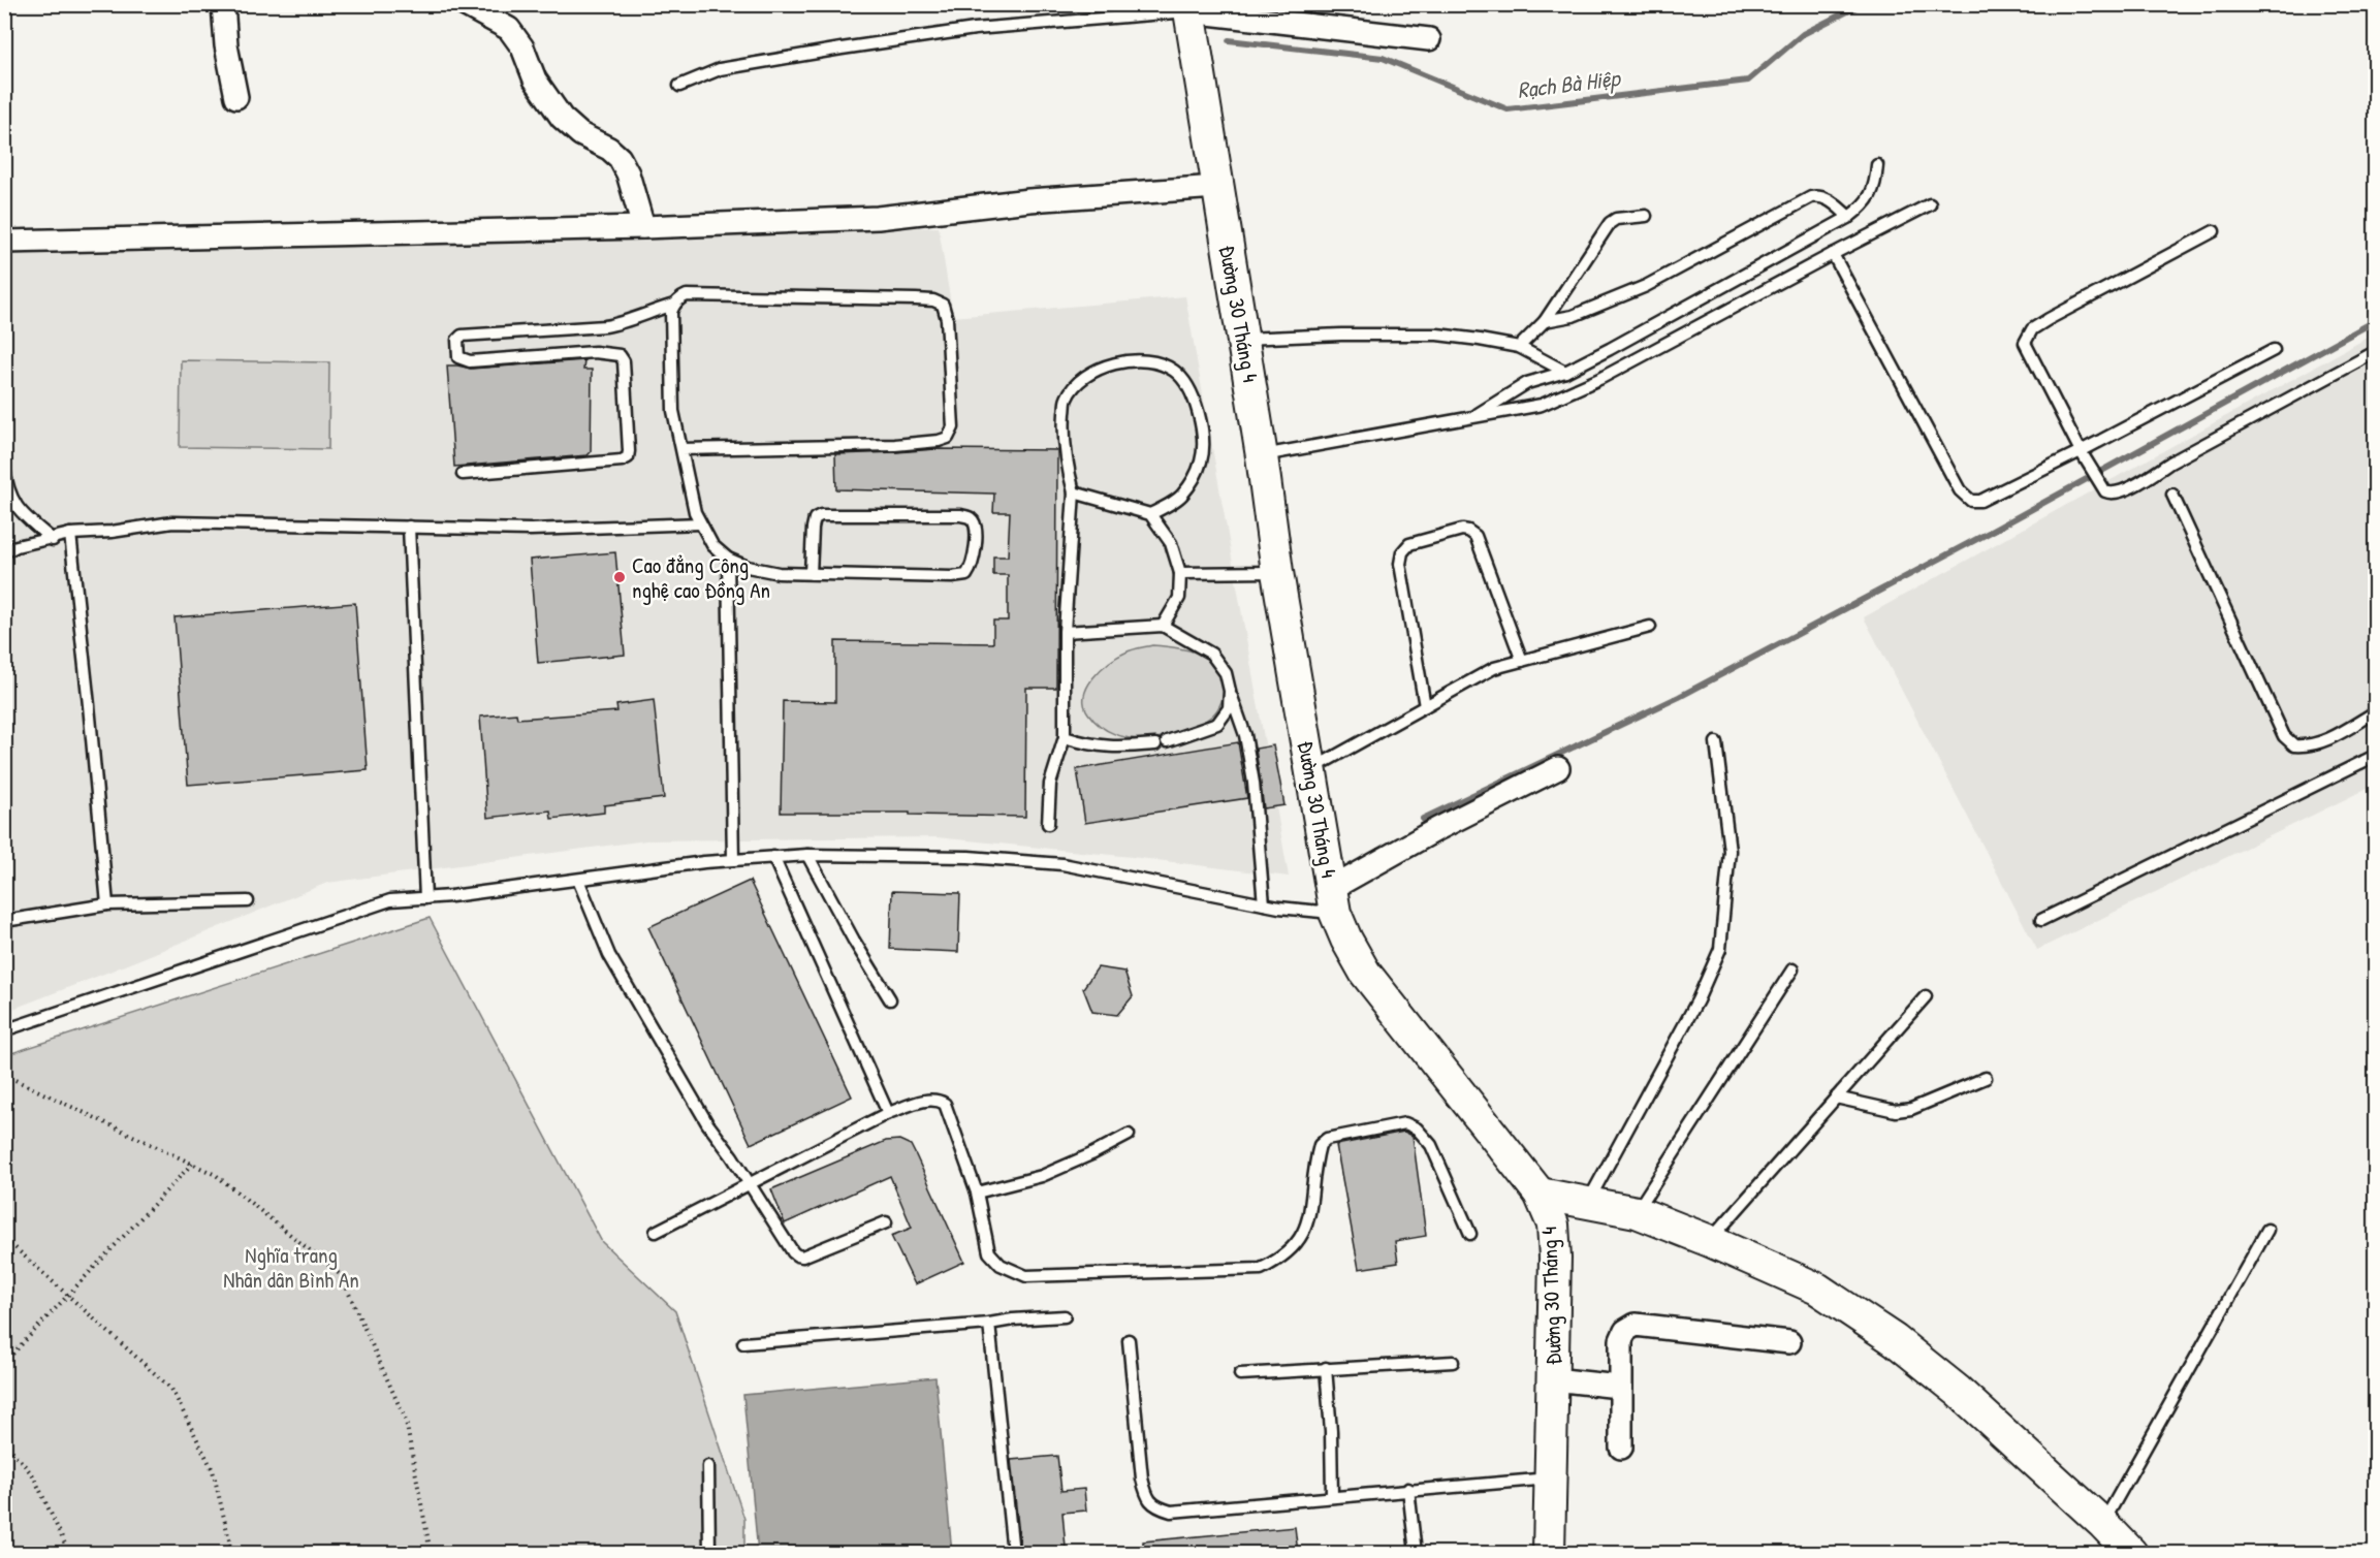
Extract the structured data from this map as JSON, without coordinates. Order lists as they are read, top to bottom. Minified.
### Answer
{"streets":{"street":["Đường 30 Tháng 4"]},"water":["Rạch Bà Hiệp"],"parks":["Nghĩa trang Nhân dân Bình An"],"places":["Cao đẳng Công nghệ cao Đồng An"]}
